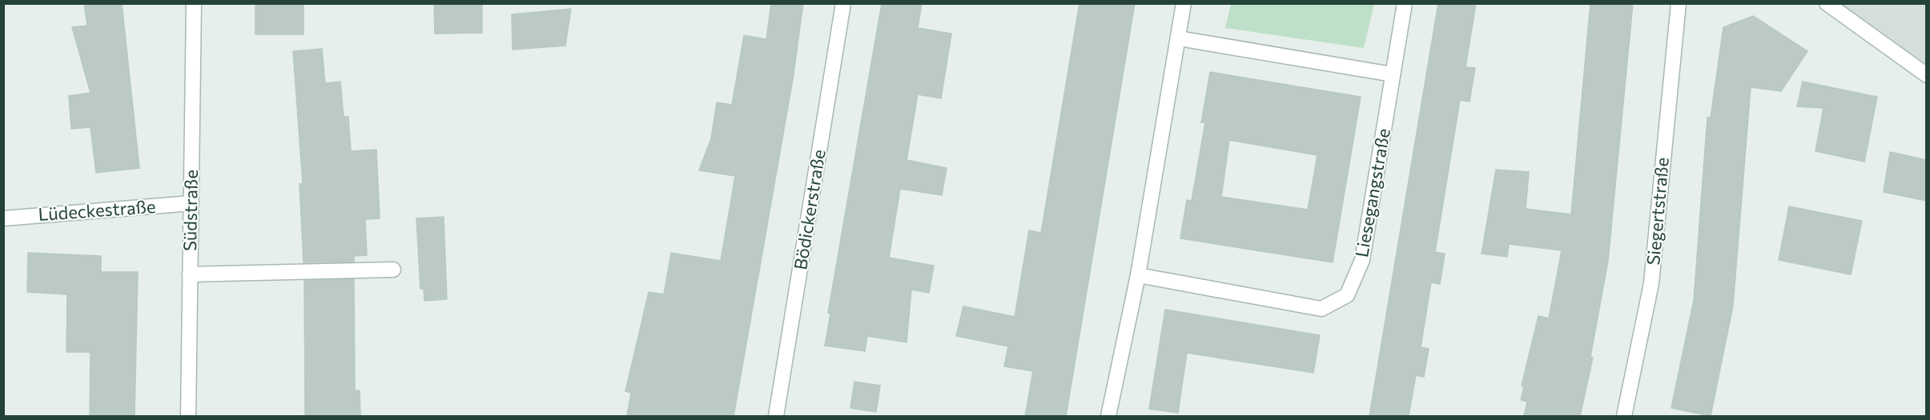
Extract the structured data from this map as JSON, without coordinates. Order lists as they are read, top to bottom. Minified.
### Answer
{"streets":{"street":["Liesegangstraße","Bödickerstraße","Lüdeckestraße","Südstraße","Siegertstraße"]},"crossings":[["Lüdeckestraße","Südstraße"]]}
